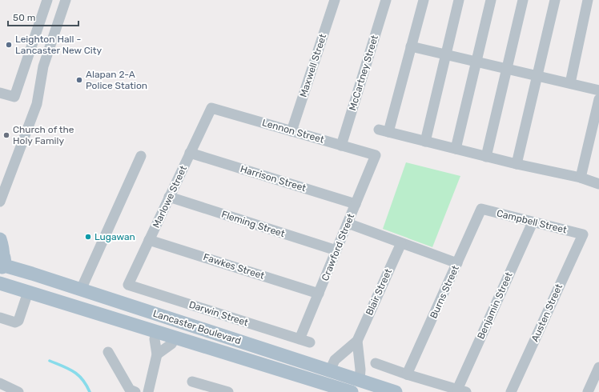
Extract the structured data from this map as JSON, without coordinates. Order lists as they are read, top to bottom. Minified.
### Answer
{"streets":{"main road":["Lancaster Boulevard"],"street":["Maxwell Street","McCartney Street","Lennon Street","Harrison Street","Marlowe Street","Campbell Street","Fleming Street","Crawford Street","Fawkes Street","Blair Street","Burns Street","Benjamin Street","Austen Street","Darwin Street"]},"crossings":[["Maxwell Street","Lennon Street"],["McCartney Street","Lennon Street"],["Lennon Street","Marlowe Street"],["Lennon Street","Crawford Street"],["Harrison Street","Marlowe Street"],["Harrison Street","Crawford Street"],["Marlowe Street","Fleming Street"],["Marlowe Street","Fawkes Street"],["Marlowe Street","Darwin Street"],["Campbell Street","Burns Street"],["Campbell Street","Benjamin Street"],["Campbell Street","Austen Street"],["Fleming Street","Crawford Street"],["Crawford Street","Fawkes Street"],["Crawford Street","Darwin Street"],["Blair Street","Lancaster Boulevard"]],"places":["Leighton Hall - Lancaster New City","Alapan 2-A Police Station","Church of the Holy Family","Lugawan"],"scale_bar":"50 m"}
